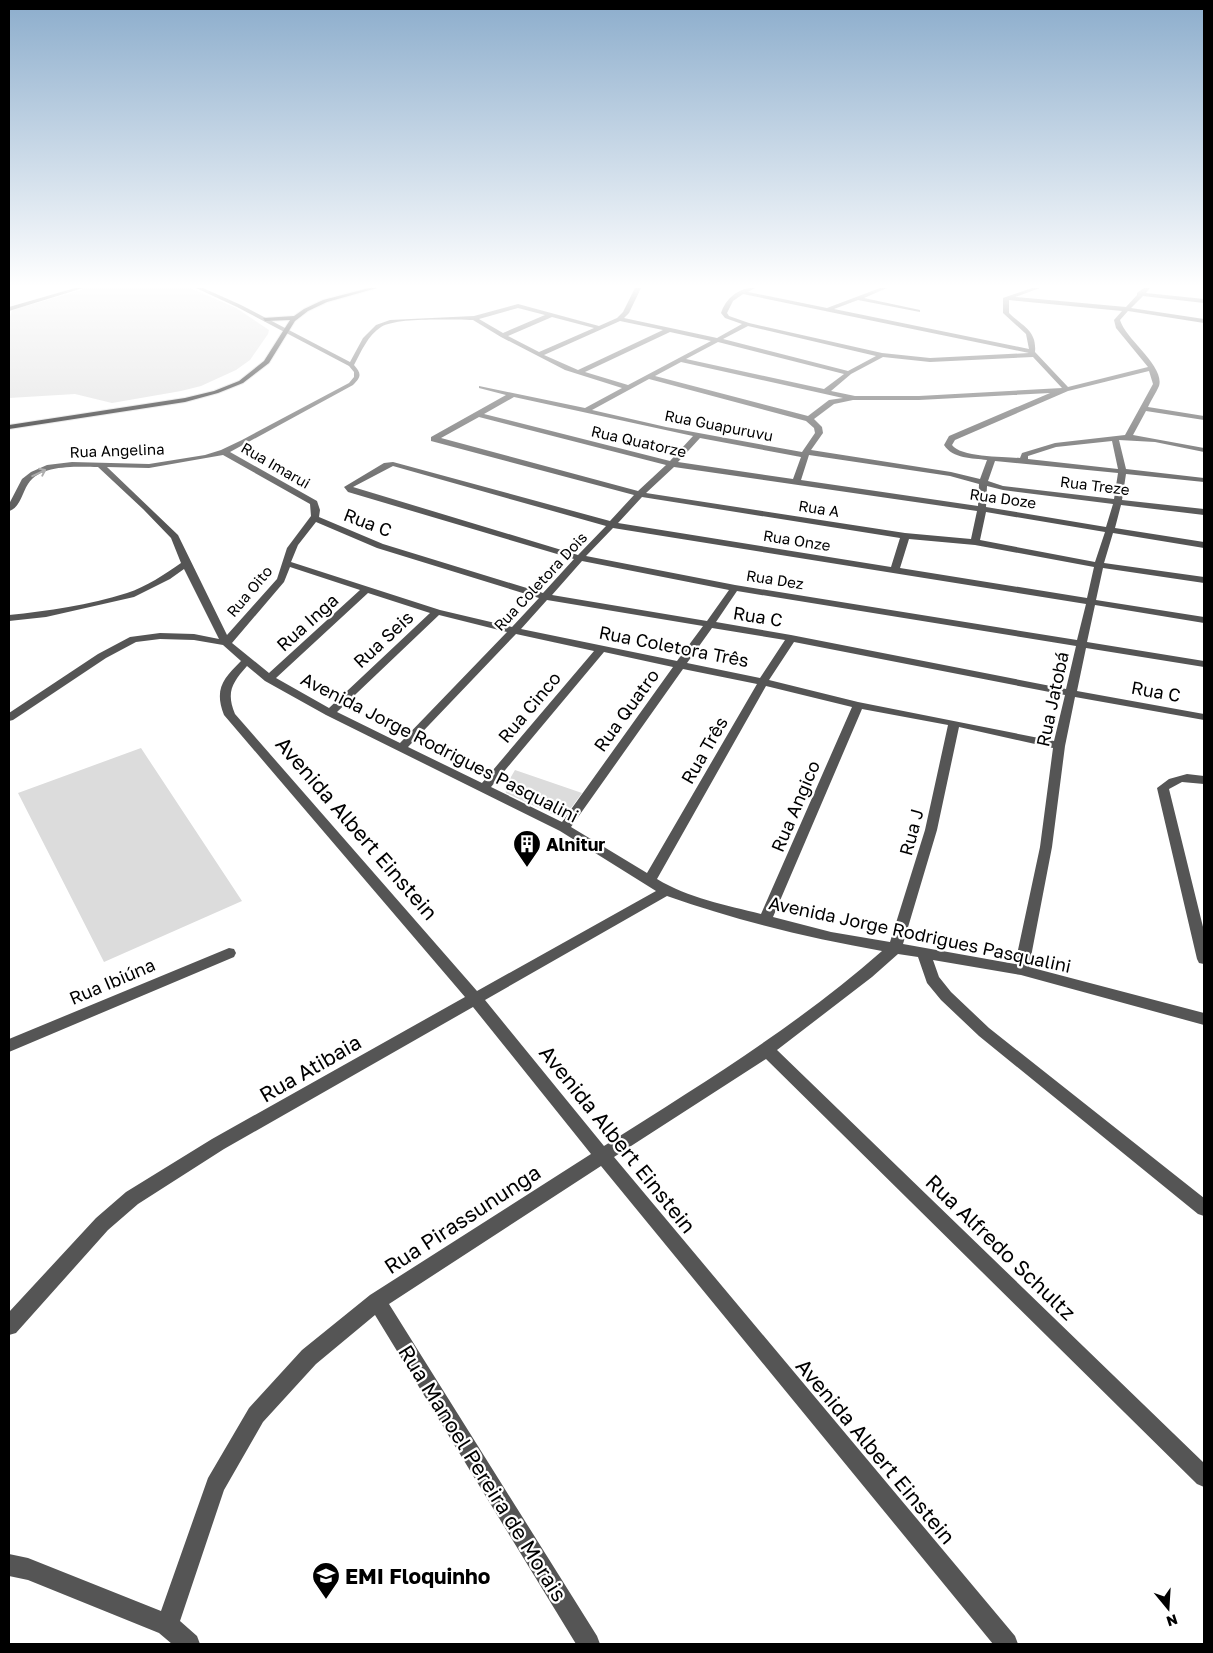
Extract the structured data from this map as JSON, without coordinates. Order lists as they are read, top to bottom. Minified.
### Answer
{"streets":{"street":["Rua Guapuruvu","Rua Quatorze","Rua Angelina","Rua Imarui","Rua Treze","Rua Doze","Rua A","Rua C","Rua Onze","Rua Dez","Rua Coletora Dois","Rua Oito","Rua Inga","Rua Seis","Rua Coletora Três","Rua Jatobá","Rua Cinco","Rua Quatro","Avenida Jorge Rodrigues Pasqualini","Rua Três","Rua Angico","Avenida Albert Einstein","Rua J","Rua Ibiúna","Rua Atibaia","Rua Pirassununga","Rua Alfredo Schultz","Rua Manoel Pereira de Morais"]},"crossings":[["Rua Guapuruvu","Rua Treze"],["Rua Guapuruvu","Rua Coletora Dois"],["Rua Quatorze","Rua Doze"],["Rua Quatorze","Rua A"],["Rua Quatorze","Rua Coletora Dois"],["Rua Angelina","Rua Imarui"],["Rua Angelina","Avenida Jorge Rodrigues Pasqualini"],["Rua Imarui","Rua C"],["Rua Imarui","Rua Oito"],["Rua Treze","Rua Jatobá"],["Rua Doze","Rua Jatobá"],["Rua A","Rua Coletora Dois"],["Rua A","Rua Jatobá"],["Rua C","Rua Coletora Dois"],["Rua C","Rua Oito"],["Rua C","Rua Jatobá"],["Rua C","Rua Quatro"],["Rua C","Rua Três"],["Rua Onze","Rua Dez"],["Rua Onze","Rua Coletora Dois"],["Rua Onze","Rua Jatobá"],["Rua Dez","Rua Coletora Dois"],["Rua Dez","Rua Jatobá"],["Rua Dez","Rua Quatro"],["Rua Coletora Dois","Rua Coletora Três"],["Rua Coletora Dois","Avenida Jorge Rodrigues Pasqualini"],["Rua Oito","Rua Coletora Três"],["Rua Oito","Avenida Jorge Rodrigues Pasqualini"],["Rua Inga","Rua Coletora Três"],["Rua Inga","Avenida Jorge Rodrigues Pasqualini"],["Rua Seis","Rua Coletora Três"],["Rua Seis","Avenida Jorge Rodrigues Pasqualini"],["Rua Coletora Três","Rua Jatobá"],["Rua Coletora Três","Rua Cinco"],["Rua Coletora Três","Rua Quatro"],["Rua Coletora Três","Rua Três"],["Rua Coletora Três","Rua Angico"],["Rua Coletora Três","Rua J"],["Rua Jatobá","Avenida Jorge Rodrigues Pasqualini"],["Rua Cinco","Avenida Jorge Rodrigues Pasqualini"],["Rua Quatro","Avenida Jorge Rodrigues Pasqualini"],["Avenida Jorge Rodrigues Pasqualini","Rua Três"],["Avenida Jorge Rodrigues Pasqualini","Rua Angico"],["Avenida Jorge Rodrigues Pasqualini","Avenida Albert Einstein"],["Avenida Jorge Rodrigues Pasqualini","Rua J"],["Avenida Jorge Rodrigues Pasqualini","Rua Atibaia"],["Avenida Jorge Rodrigues Pasqualini","Rua Pirassununga"],["Avenida Albert Einstein","Rua Atibaia"],["Avenida Albert Einstein","Rua Pirassununga"],["Rua J","Rua Pirassununga"],["Rua Pirassununga","Rua Alfredo Schultz"],["Rua Pirassununga","Rua Manoel Pereira de Morais"]],"places":{"building":["Alnitur"],"school or university":["EMI Floquinho"]},"north":"bottom"}
